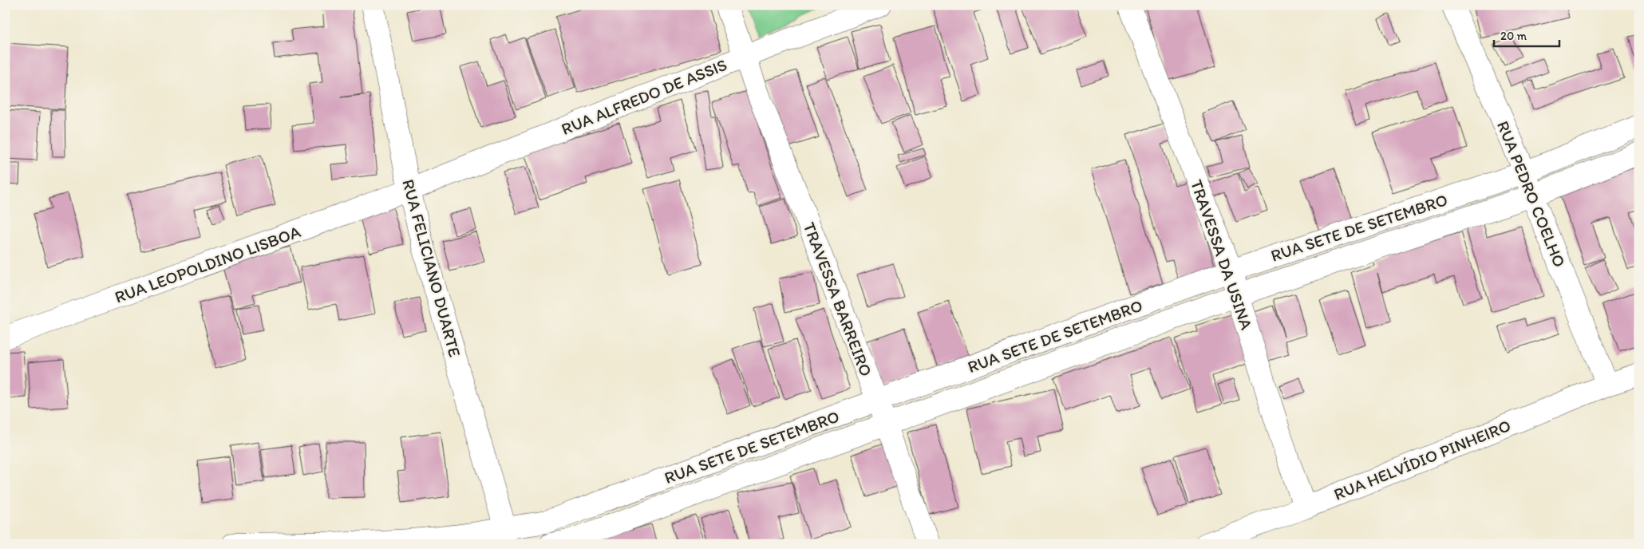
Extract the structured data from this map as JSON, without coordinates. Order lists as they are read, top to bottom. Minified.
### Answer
{"streets":{"street":["RUA ALFREDO DE ASSIS","RUA PEDRO COELHO","RUA SETE DE SETEMBRO","TRAVESSA DA USINA","RUA LEOPOLDINO LISBOA","RUA FELICIANO DUARTE","TRAVESSA BARREIRO","RUA HELVÍDIO PINHEIRO"]},"crossings":[["RUA ALFREDO DE ASSIS","RUA LEOPOLDINO LISBOA"],["RUA ALFREDO DE ASSIS","RUA FELICIANO DUARTE"],["RUA ALFREDO DE ASSIS","TRAVESSA BARREIRO"],["RUA PEDRO COELHO","RUA SETE DE SETEMBRO"],["RUA PEDRO COELHO","RUA HELVÍDIO PINHEIRO"],["RUA SETE DE SETEMBRO","TRAVESSA DA USINA"],["RUA SETE DE SETEMBRO","RUA FELICIANO DUARTE"],["RUA SETE DE SETEMBRO","TRAVESSA BARREIRO"],["TRAVESSA DA USINA","RUA HELVÍDIO PINHEIRO"],["RUA LEOPOLDINO LISBOA","RUA FELICIANO DUARTE"]],"scale_bar":"20 m"}
